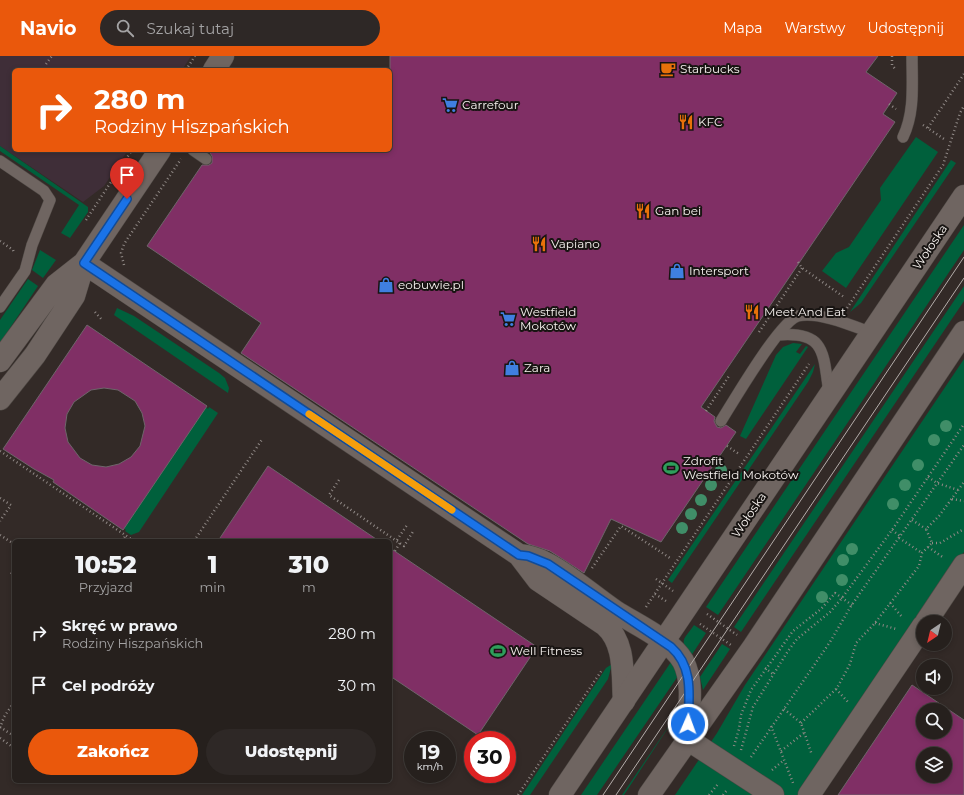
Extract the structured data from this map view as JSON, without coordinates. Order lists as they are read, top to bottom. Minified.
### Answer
{"streets":{"street":["Wołoska"]},"places":{"cafe":["Starbucks"],"supermarket":["Carrefour","Westfield Mokotów"],"restaurant":["KFC","Gan bei","Vapiano","Meet And Eat"],"shop":["Intersport","eobuwie.pl","Zara"],"sports":["Zdrofit Westfield Mokotów","Well Fitness"]},"north":"bottom left","page":{"header":"Navio","search":"Szukaj tutaj","nav":["Mapa","Warstwy","Udostępnij"],"turn":["280 m","Rodziny Hiszpańskich"],"eta":["10:52","Przyjazd","1","min","310","m"],"list":[{"name":"Skręć w prawo","note":"Rodziny Hiszpańskich","value":"280 m"},{"name":"Cel podróży","value":"30 m"}],"buttons":["Zakończ","Udostępnij"],"speed":"19 km/h","limit":"30"}}
